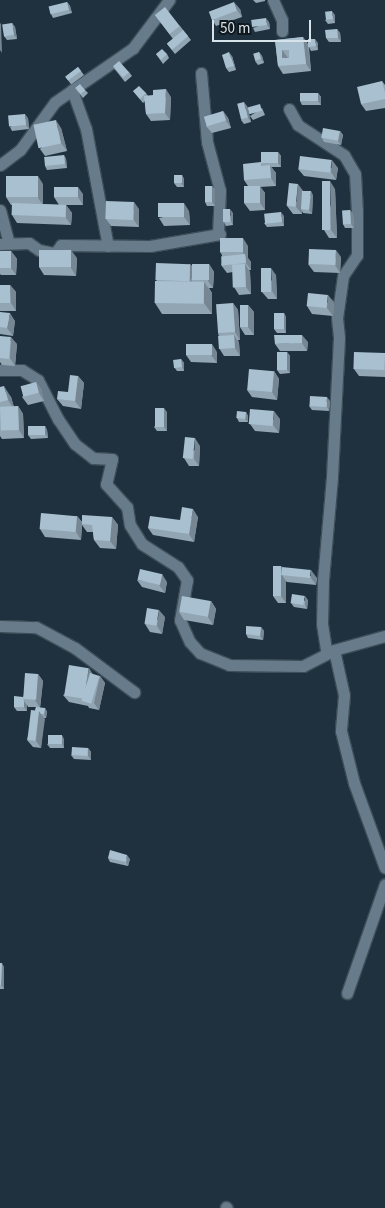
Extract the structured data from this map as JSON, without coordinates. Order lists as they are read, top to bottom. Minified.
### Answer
{"scale_bar":"50 m"}
